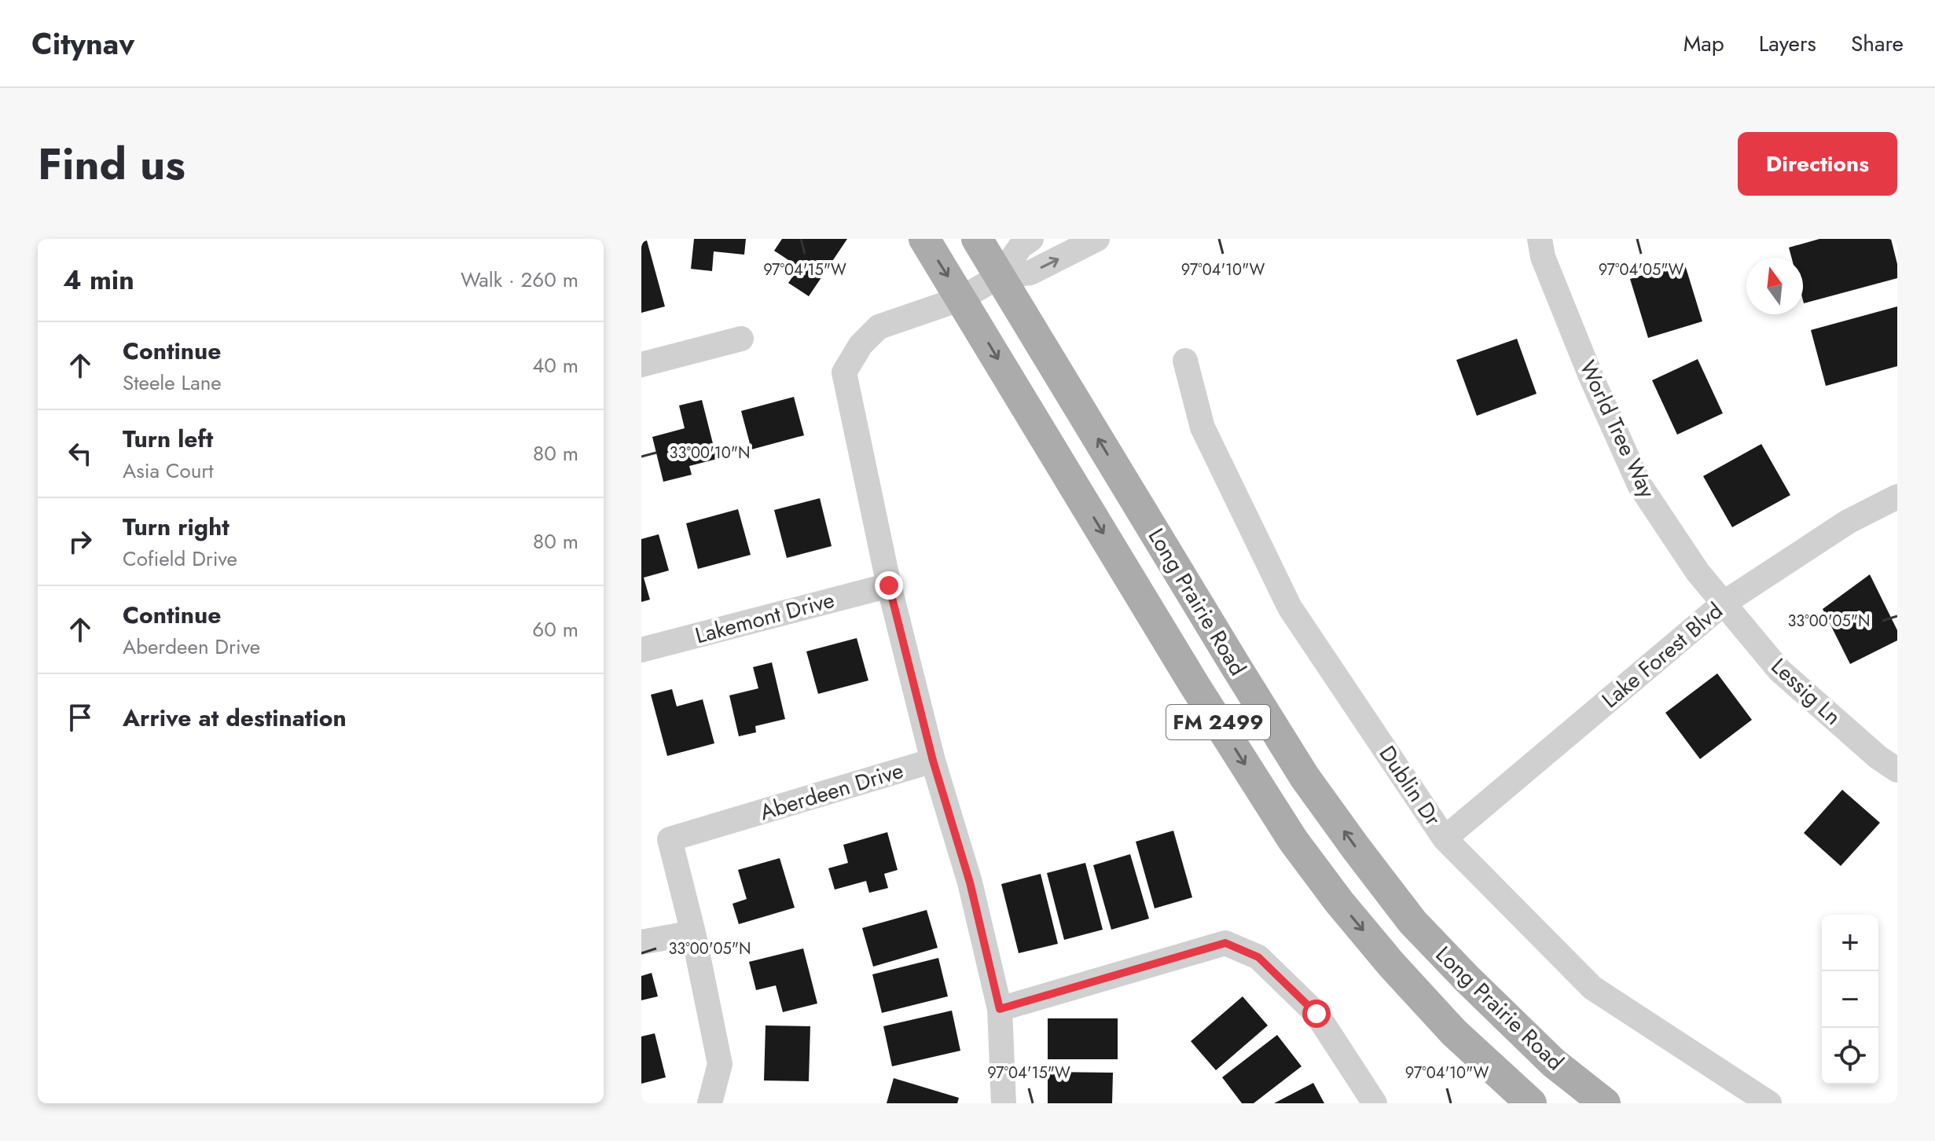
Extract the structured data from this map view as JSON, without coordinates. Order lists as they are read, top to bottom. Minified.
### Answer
{"streets":{"main road":["Long Prairie Road","FM 2499"],"street":["World Tree Way","Lakemont Drive","Lake Forest Blvd","Lessig Ln","Dublin Dr","Aberdeen Drive"]},"crossings":[["World Tree Way","Lake Forest Blvd"],["World Tree Way","Lessig Ln"],["Long Prairie Road","Aberdeen Drive"],["Lakemont Drive","Aberdeen Drive"],["Lake Forest Blvd","Lessig Ln"],["Lake Forest Blvd","Dublin Dr"]],"north":"top","page":{"header":"Citynav","nav":["Map","Layers","Share"],"title":"Find us","buttons":"Directions","heading":["4 min","Walk · 260 m"],"list":[["Continue","Steele Lane","40 m"],["Turn left","Asia Court","80 m"],["Turn right","Cofield Drive","80 m"],["Continue","Aberdeen Drive","60 m"],"Arrive at destination"],"map_buttons":["+","−"]},"coordinates":["97°04'15\"W","97°04'10\"W","97°04'05\"W","33°00'10\"N","33°00'05\"N"]}
